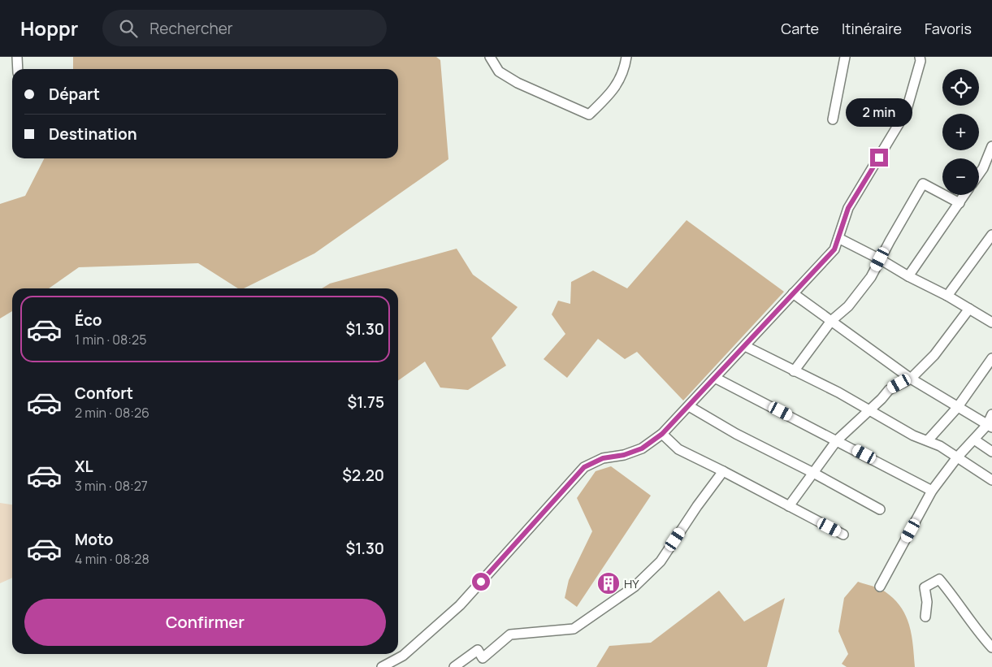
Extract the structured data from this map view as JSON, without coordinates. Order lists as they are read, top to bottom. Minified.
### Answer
{"places":{"building":["HY"]},"page":{"header":"Hoppr","search":"Rechercher","nav":["Carte","Itinéraire","Favoris"],"map_buttons":["+","−"],"banner":["Départ","Destination"],"bubble":"2 min","list":[{"name":"Éco","note":"1 min · 08:25","value":"$1.30"},{"name":"Confort","note":"2 min · 08:26","value":"$1.75"},{"name":"XL","note":"3 min · 08:27","value":"$2.20"},{"name":"Moto","note":"4 min · 08:28","value":"$1.30"}],"buttons":"Confirmer"}}
